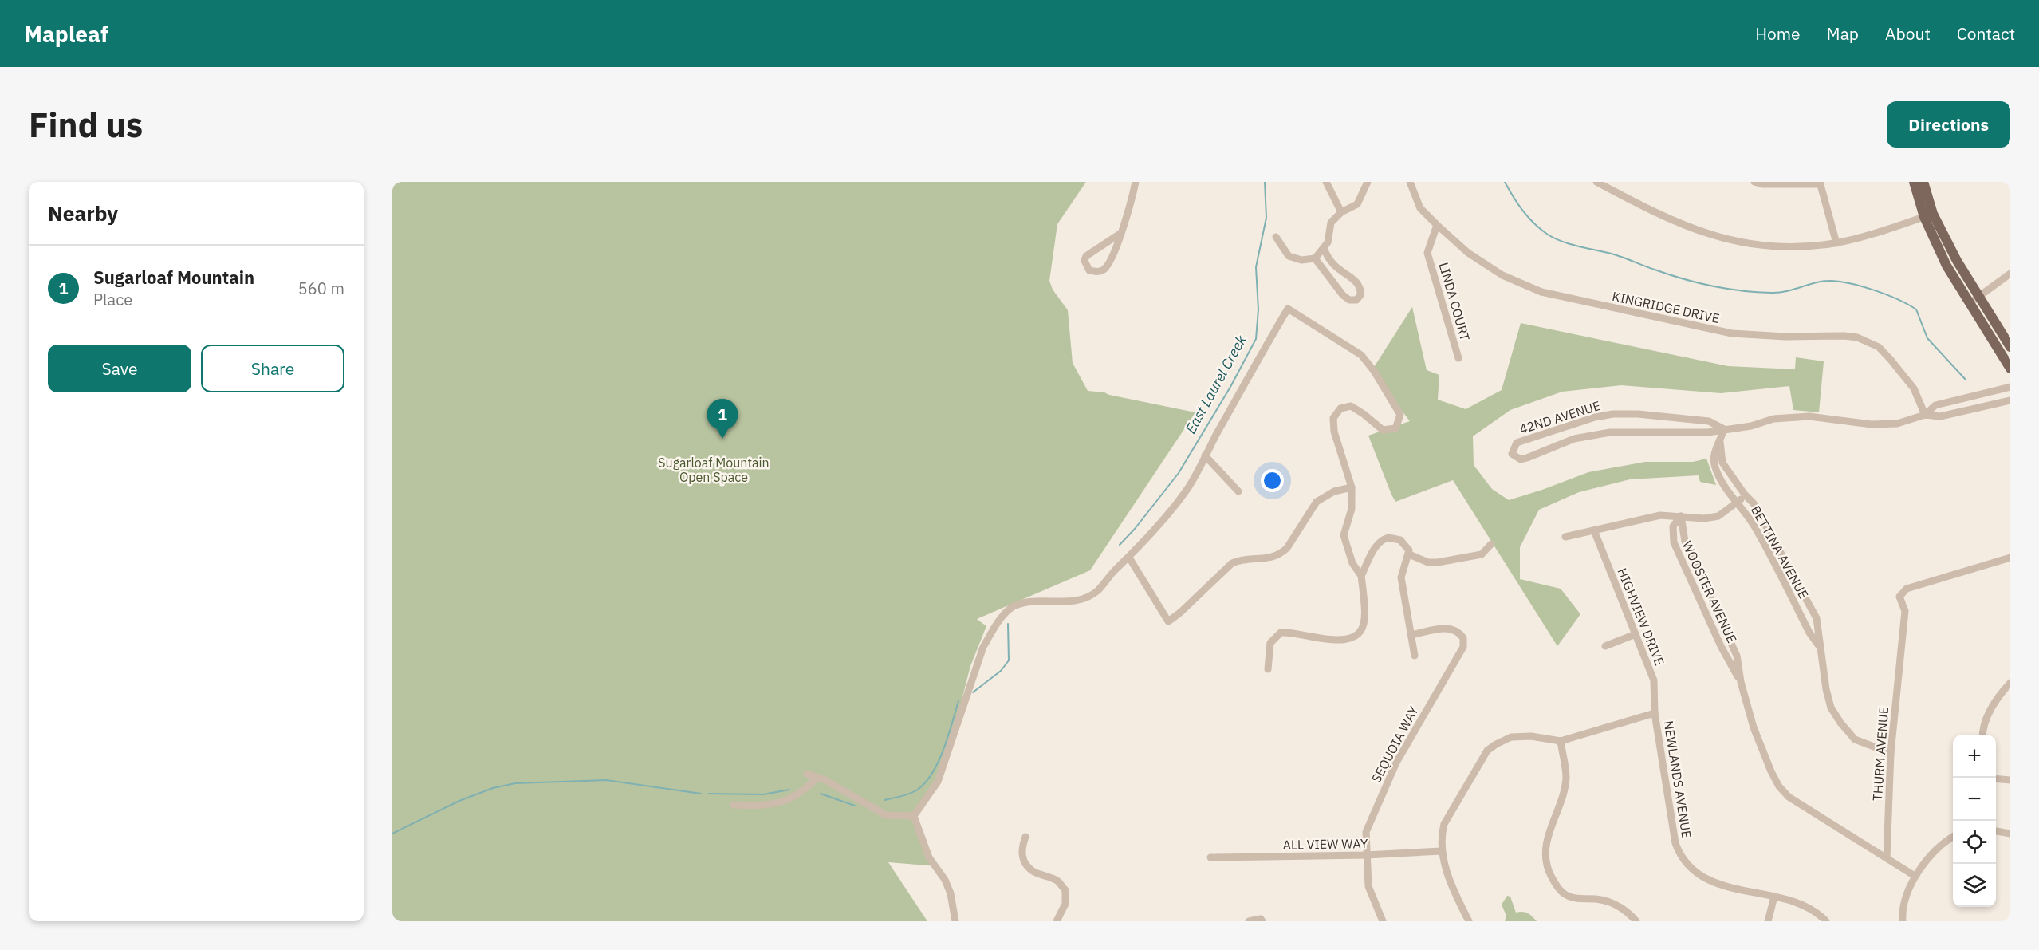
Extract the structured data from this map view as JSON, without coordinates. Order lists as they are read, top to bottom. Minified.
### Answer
{"streets":{"street":["LINDA COURT","KINGRIDGE DRIVE","42ND AVENUE","BETTINA AVENUE","WOOSTER AVENUE","HIGHVIEW DRIVE","SEQUOIA WAY","THURM AVENUE","NEWLANDS AVENUE","ALL VIEW WAY"]},"crossings":[["LINDA COURT","KINGRIDGE DRIVE"],["KINGRIDGE DRIVE","42ND AVENUE"],["42ND AVENUE","BETTINA AVENUE"],["BETTINA AVENUE","THURM AVENUE"],["WOOSTER AVENUE","THURM AVENUE"],["HIGHVIEW DRIVE","NEWLANDS AVENUE"],["SEQUOIA WAY","ALL VIEW WAY"]],"water":["East Laurel Creek"],"parks":["Sugarloaf Mountain Open Space"],"page":{"header":"Mapleaf","nav":["Home","Map","About","Contact"],"buttons":["Directions",["Save","Share"]],"title":"Find us","heading":"Nearby","list":[{"mark":"1","name":"Sugarloaf Mountain","note":"Place","value":"560 m"}],"pins":"1","map_buttons":["+","−"]}}
